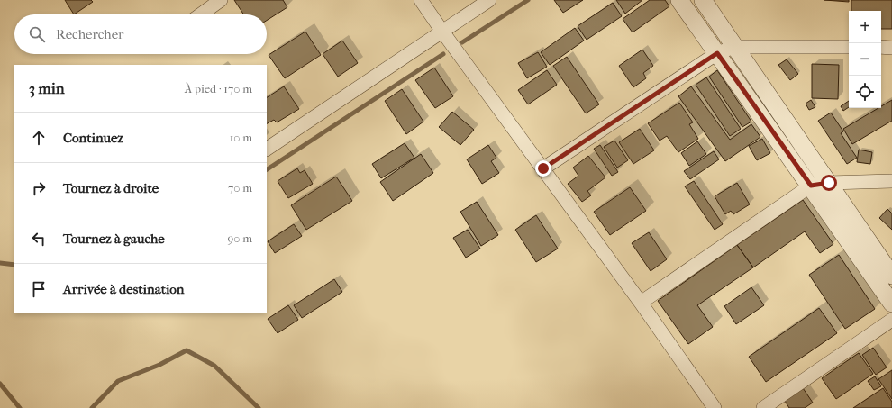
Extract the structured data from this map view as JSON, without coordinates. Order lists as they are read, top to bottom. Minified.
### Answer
{"page":{"map_buttons":["+","−"],"search":"Rechercher","heading":["3 min","À pied · 170 m"],"list":[["Continuez","10 m"],["Tournez à droite","70 m"],["Tournez à gauche","90 m"],"Arrivée à destination"]}}
